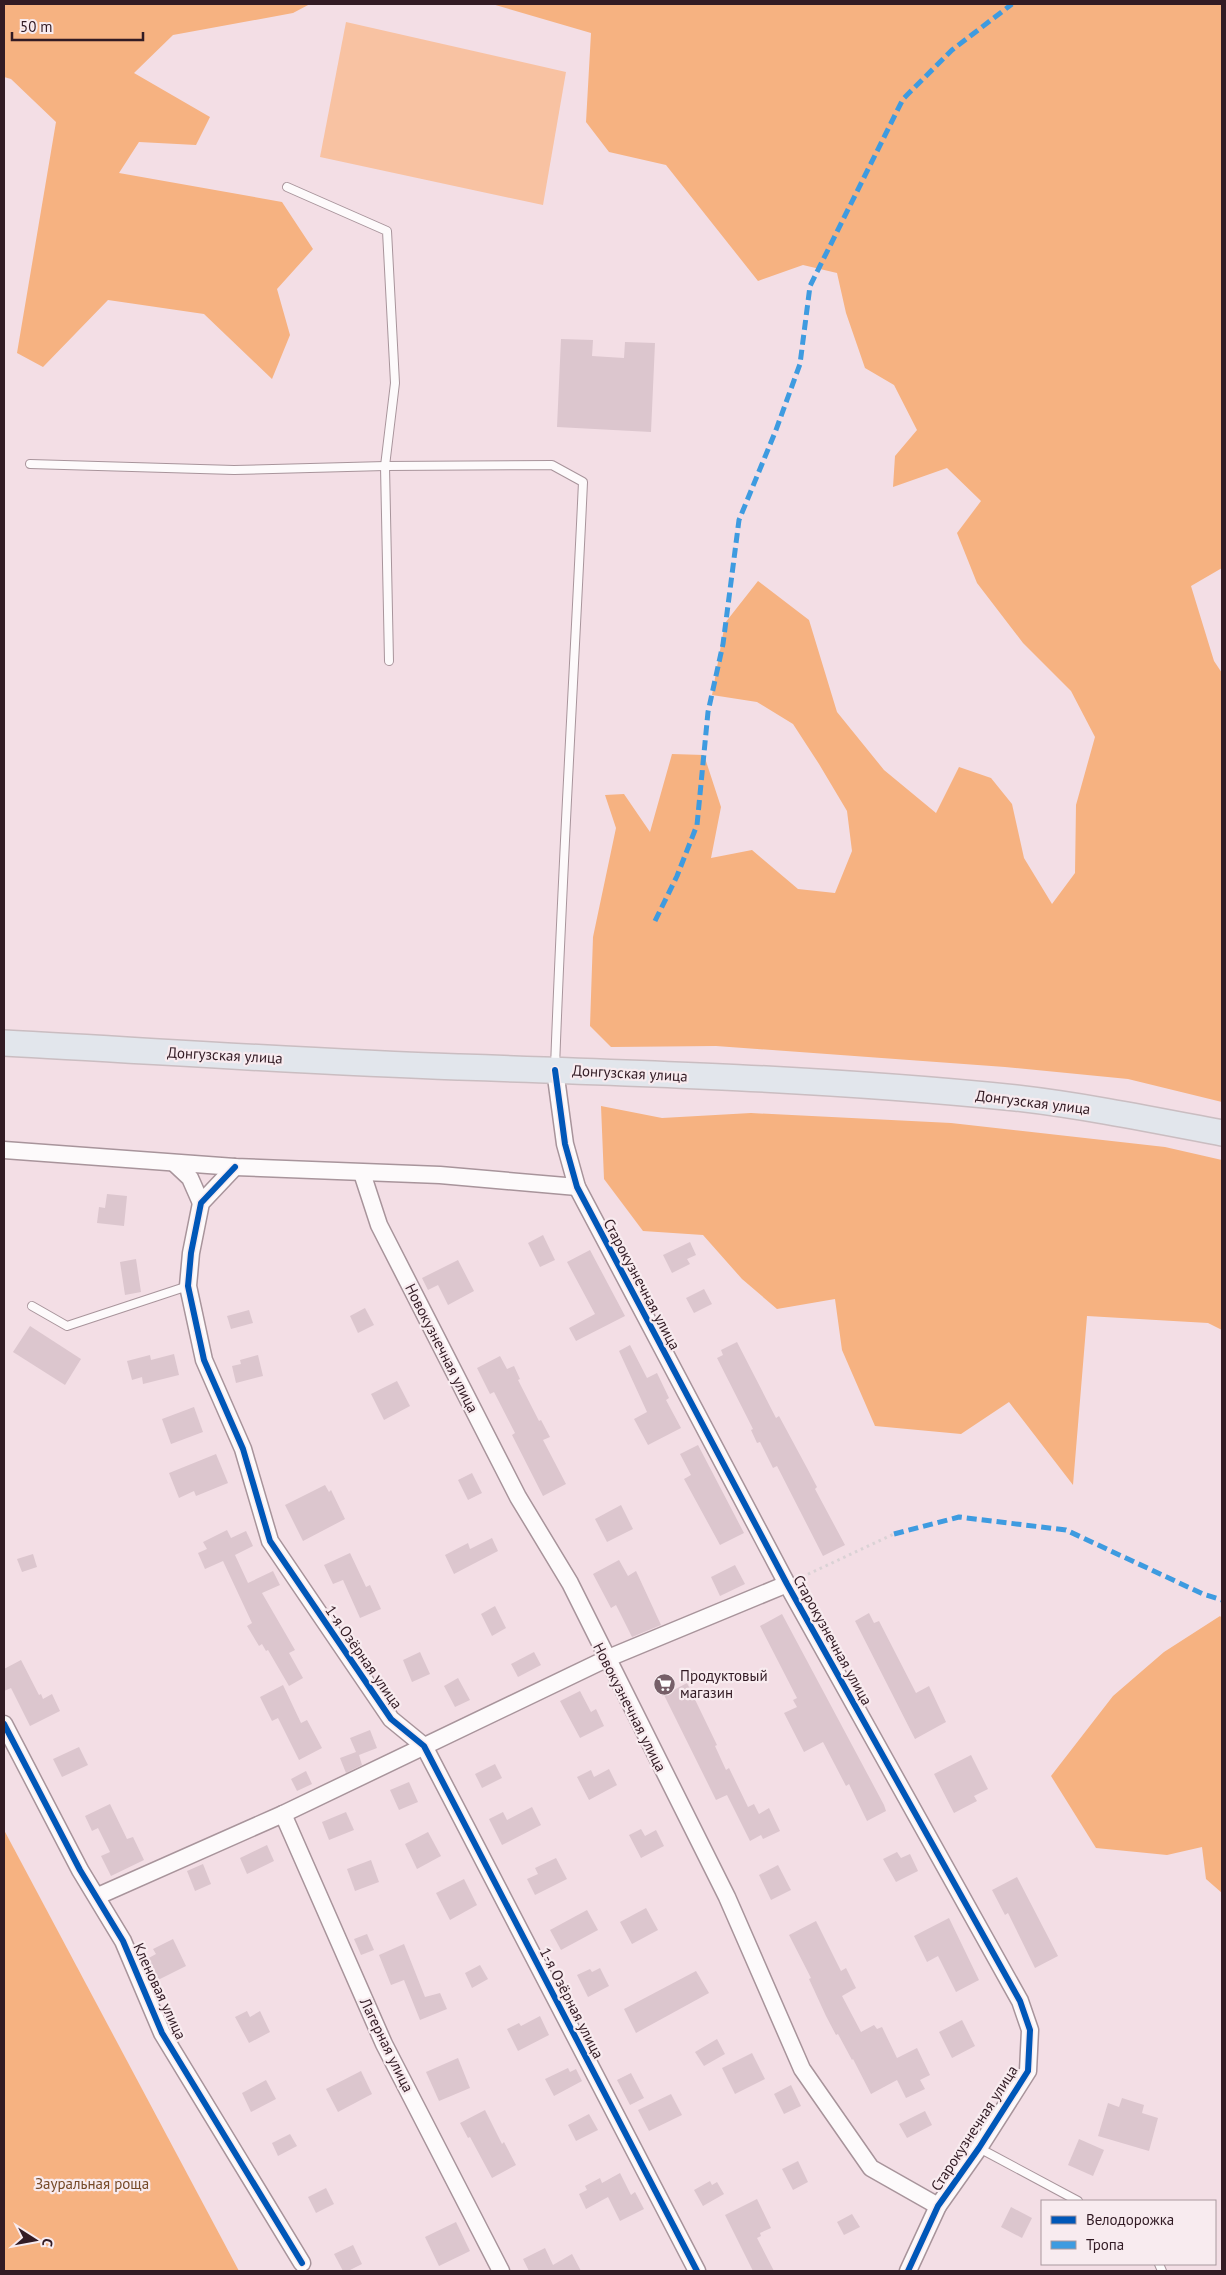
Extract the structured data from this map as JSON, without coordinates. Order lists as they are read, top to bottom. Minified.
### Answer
{"streets":{"main road":["Донгузская улица"],"street":["Старокузнечная улица","Новокузнечная улица","1-я Озёрная улица","Кленовая улица","Лагерная улица"]},"crossings":[["Донгузская улица","Старокузнечная улица"],["Старокузнечная улица","Новокузнечная улица"]],"parks":["Зауральная роща"],"places":{"supermarket":["Продуктовый магазин"]},"legend":["Велодорожка","Тропа"],"scale_bar":"50 m","north":"right"}
